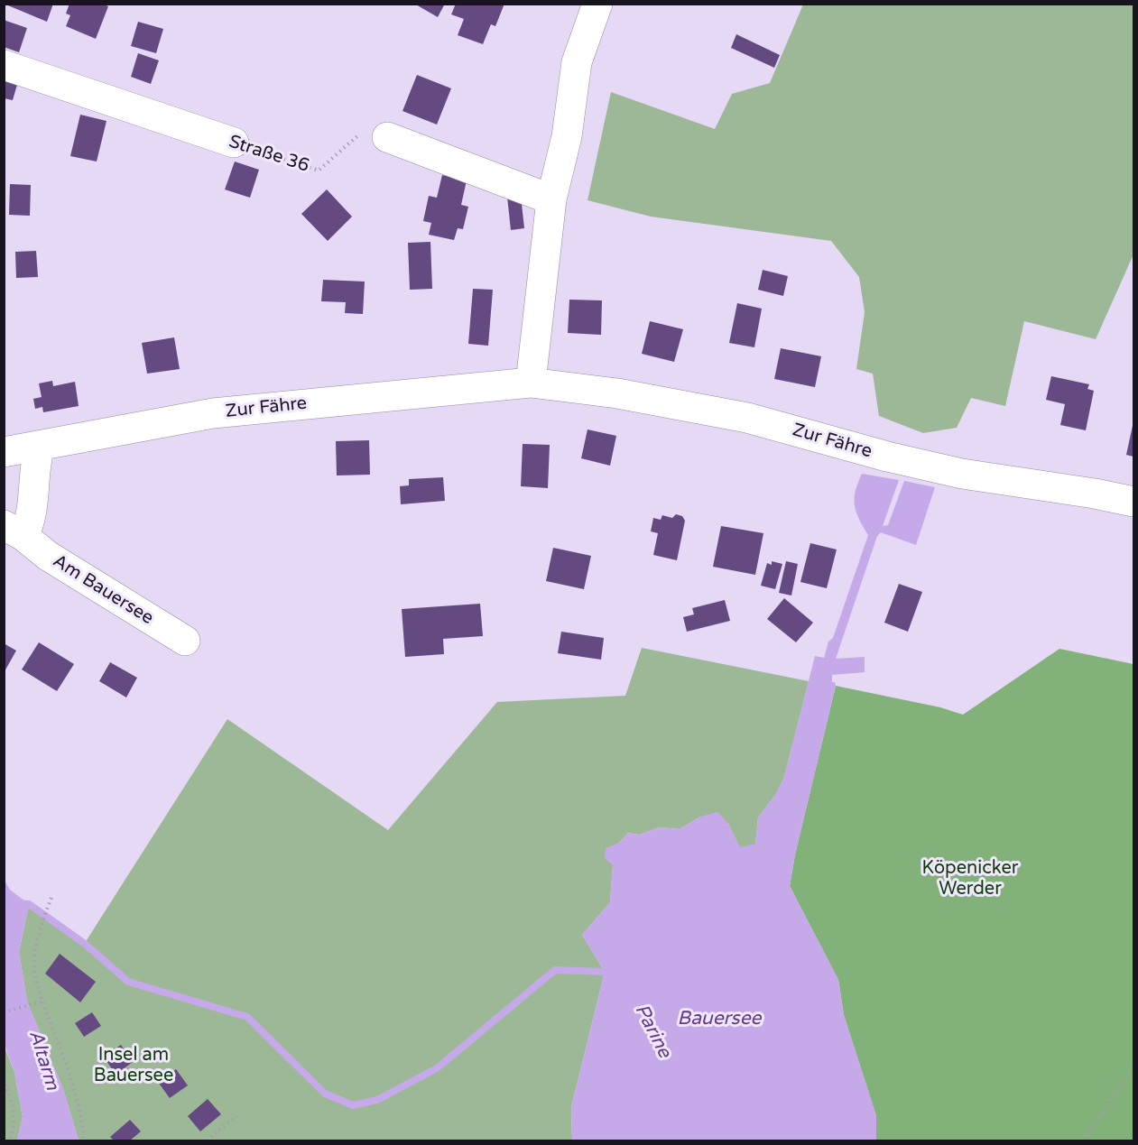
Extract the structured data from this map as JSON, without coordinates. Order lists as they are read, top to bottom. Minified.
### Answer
{"streets":{"street":["Straße 36","Zur Fähre","Am Bauersee"]},"crossings":[["Zur Fähre","Am Bauersee"]],"water":["Bauersee","Parine","Altarm"],"parks":["Köpenicker Werder","Insel am Bauersee"]}
